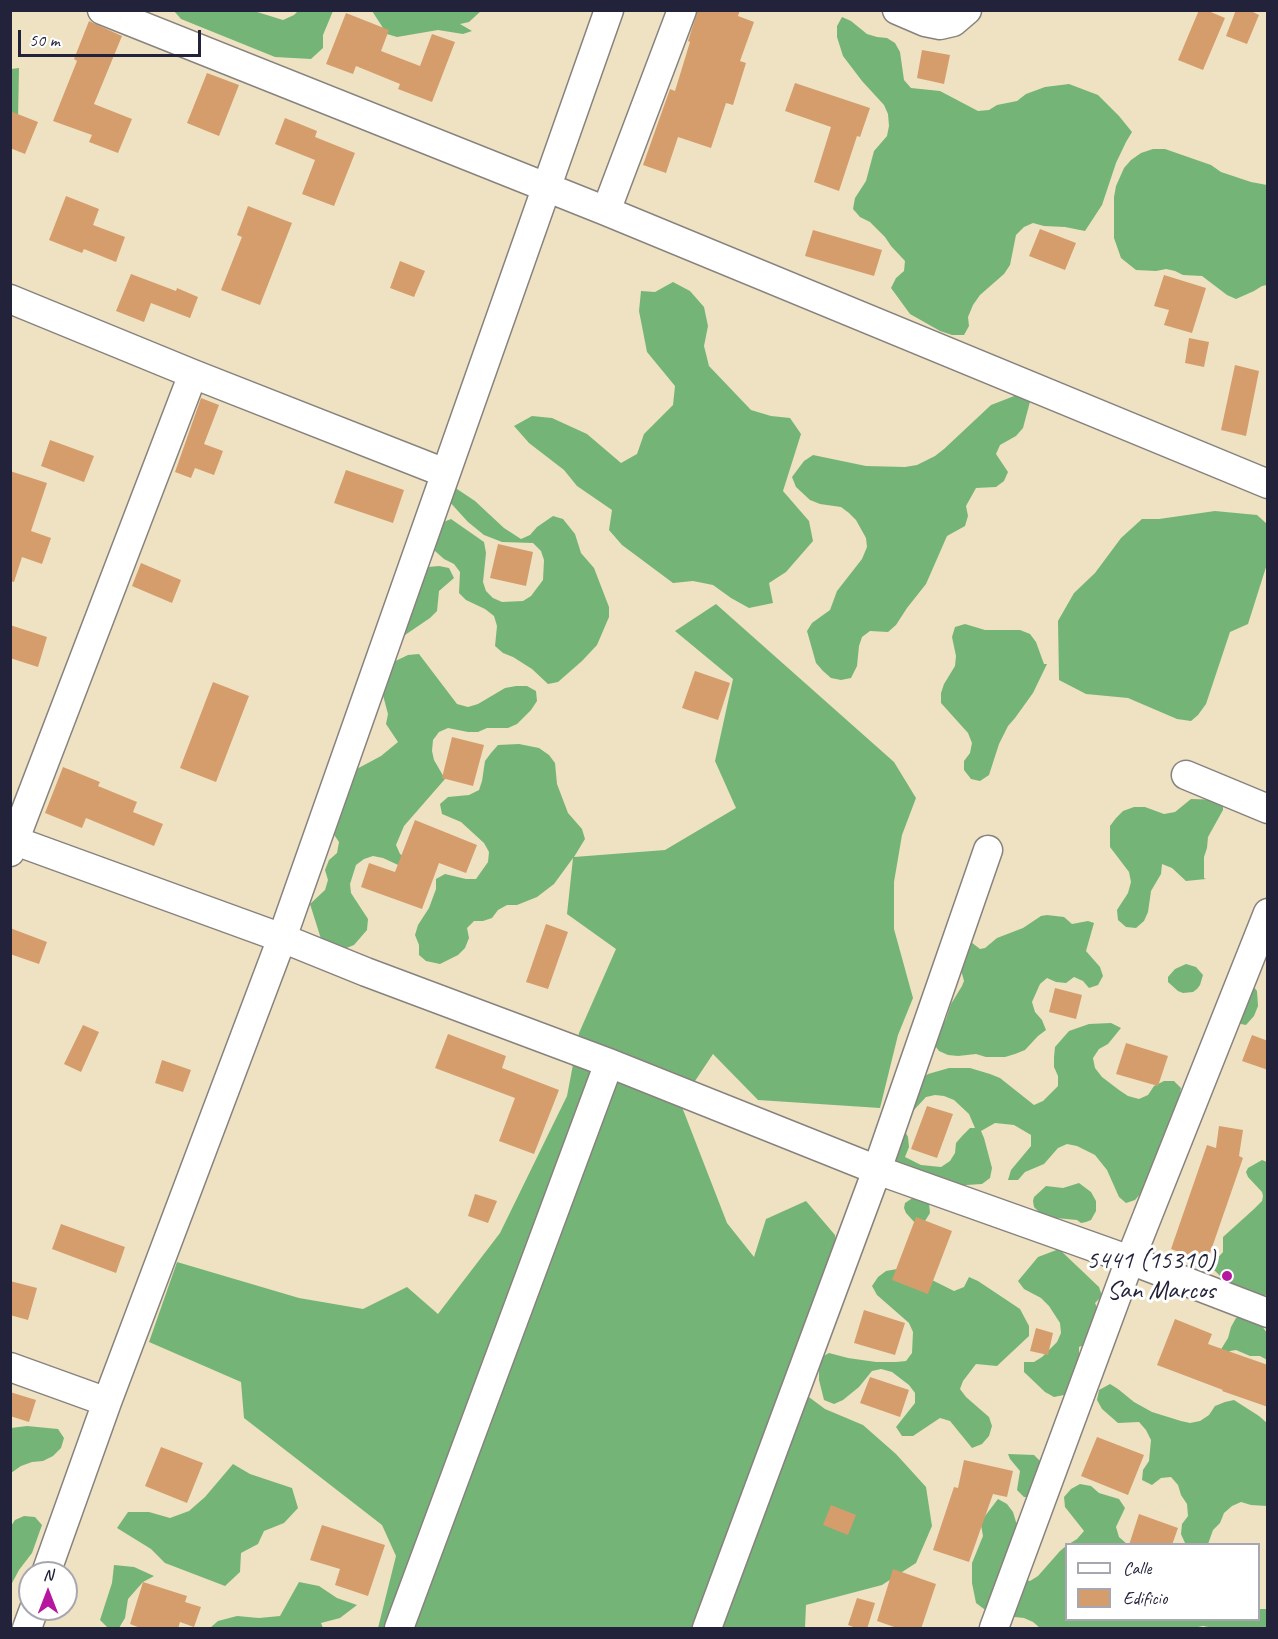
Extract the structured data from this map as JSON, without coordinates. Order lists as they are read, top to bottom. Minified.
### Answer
{"places":["5441 (15310) San Marcos"],"legend":["Calle","Edificio"],"scale_bar":"50 m","north":"top"}
